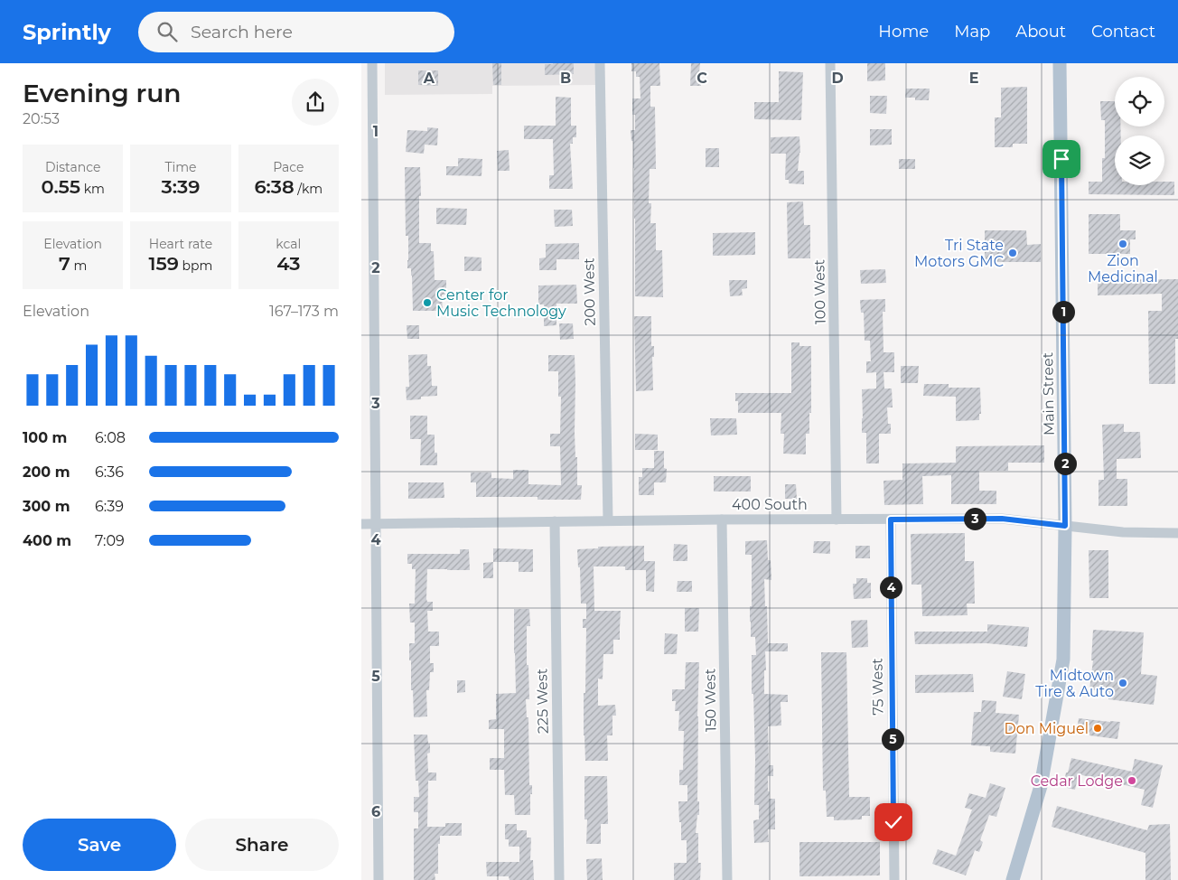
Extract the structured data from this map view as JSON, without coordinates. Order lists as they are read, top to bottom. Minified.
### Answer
{"streets":{"main road":["Main Street"],"street":["200 West","100 West","400 South","75 West","150 West","225 West"]},"crossings":[["200 West","400 South"],["100 West","400 South"],["Main Street","400 South"],["400 South","75 West"],["400 South","150 West"],["400 South","225 West"]],"places":["Zion Medicinal","Tri State Motors GMC","Center for Music Technology","Midtown Tire & Auto","Don Miguel","Cedar Lodge"],"page":{"header":"Sprintly","search":"Search here","nav":["Home","Map","About","Contact"],"heading":["Evening run","20:53"],"stats":[["Distance","0.55 km"],["Time","3:39"],["Pace","6:38 /km"],["Elevation","7 m"],["Heart rate","159 bpm"],["kcal","43"]],"chart":["Elevation","167–173 m"],"pins":["1","2","3","4","5"],"list":[{"name":"100 m","note":"6:08"},{"name":"200 m","note":"6:36"},{"name":"300 m","note":"6:39"},{"name":"400 m","note":"7:09"}],"buttons":["Save","Share"]},"grid":{"columns":["A","B","C","D","E"],"rows":["1","2","3","4","5","6"]}}
